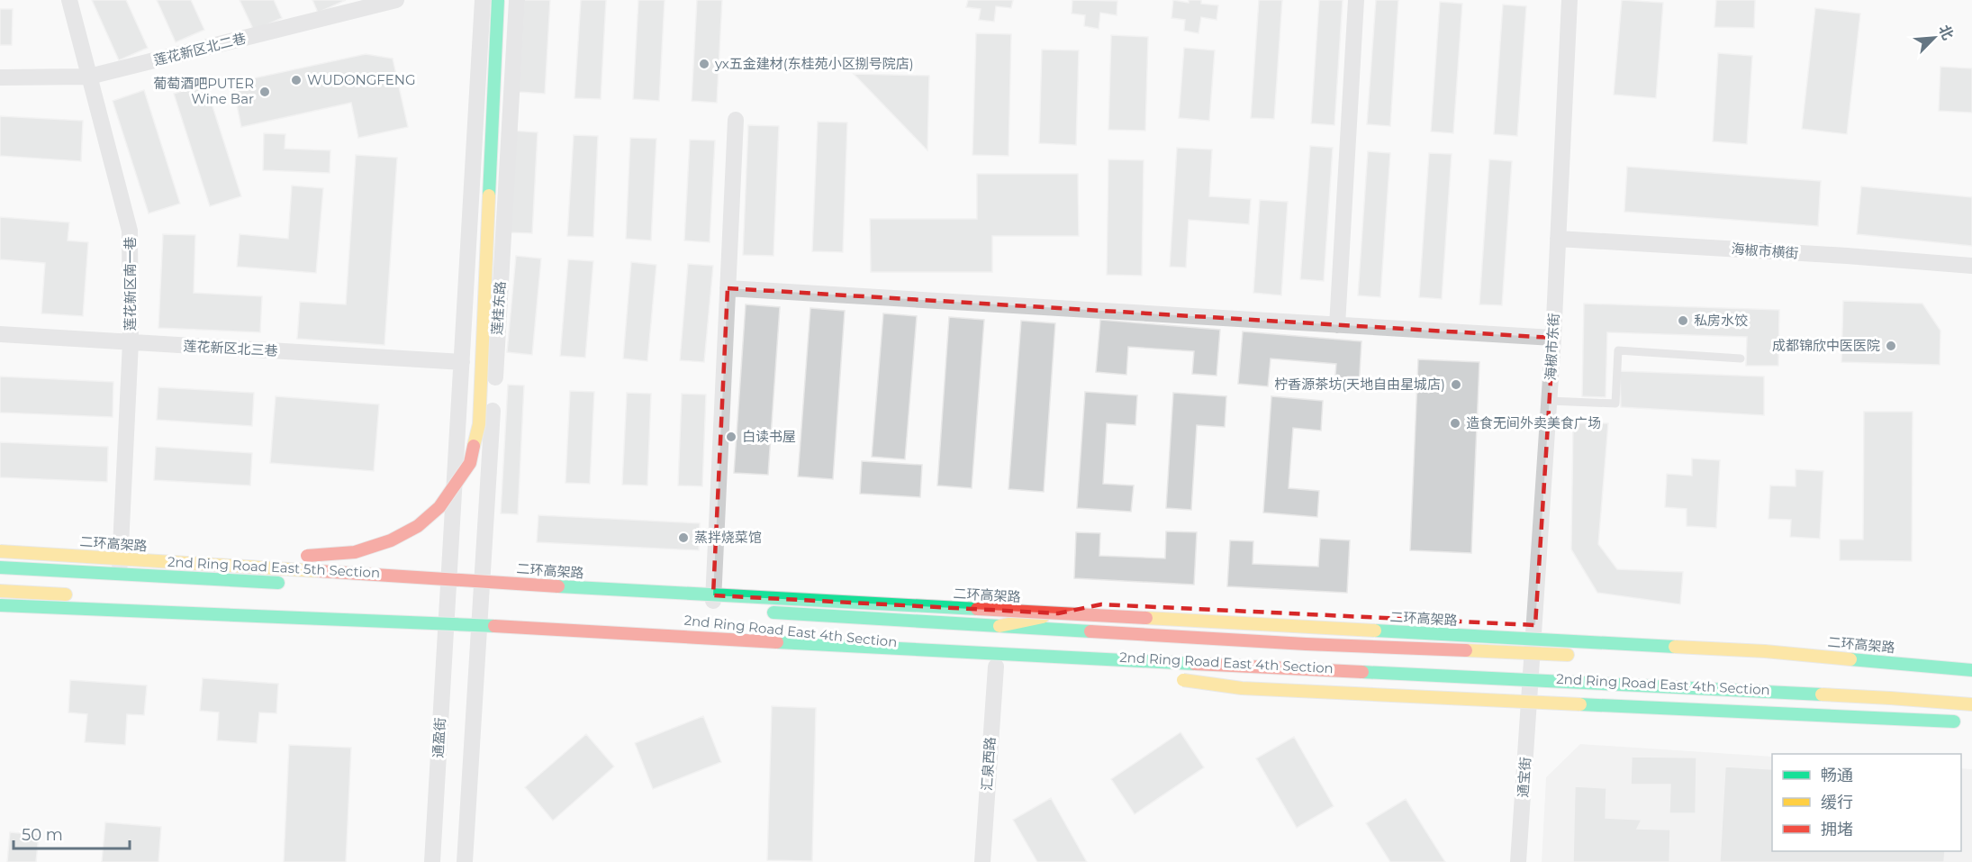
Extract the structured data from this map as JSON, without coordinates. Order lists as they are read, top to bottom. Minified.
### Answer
{"streets":{"main road":["二环高架路","2nd Ring Road East 5th Section","2nd Ring Road East 4th Section"],"street":["莲花新区北二巷","海椒市横街","莲花新区南一巷","莲桂东路","海椒市东街","莲花新区北三巷","通盈街","汇泉西路","通宝街"]},"crossings":[["莲花新区北二巷","莲花新区南一巷"],["海椒市横街","海椒市东街"],["莲花新区南一巷","莲花新区北三巷"],["莲花新区南一巷","2nd Ring Road East 5th Section"],["莲桂东路","2nd Ring Road East 5th Section"],["莲桂东路","2nd Ring Road East 4th Section"],["海椒市东街","2nd Ring Road East 4th Section"],["海椒市东街","通宝街"],["2nd Ring Road East 4th Section","汇泉西路"],["2nd Ring Road East 4th Section","通宝街"]],"places":["yx五金建材(东桂苑小区捌号院店)","WUDONGFENG","葡萄酒吧PUTER Wine Bar","私房水饺","成都锦欣中医医院","柠香源茶坊(天地自由星城店)","造食无间外卖美食广场","白读书屋","蒸拌烧菜馆"],"legend":["畅通","缓行","拥堵"],"scale_bar":"50 m","north":"top right"}
